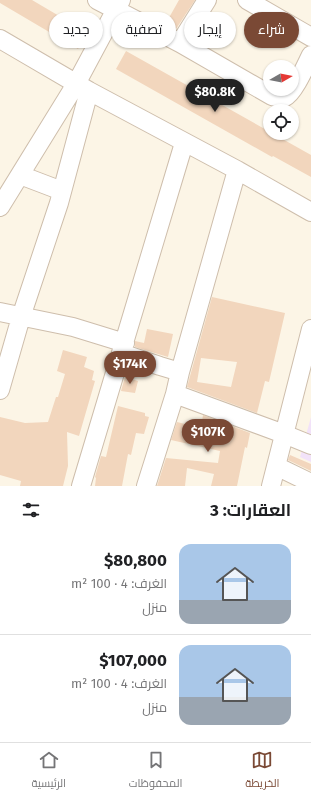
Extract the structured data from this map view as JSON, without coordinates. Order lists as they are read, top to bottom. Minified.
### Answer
{"north":"right","page":{"chip":["شراء","إيجار","تصفية","جديد"],"price":["$80.8K","$174K","$107K"],"heading":"العقارات: 3","list":[{"name":"$80,800","note":"الغرف: 4 · 100 m² · منزل"},{"name":"$107,000","note":"الغرف: 4 · 100 m² · منزل"}],"tabs":["الخريطة","المحفوظات","الرئيسية"]}}
